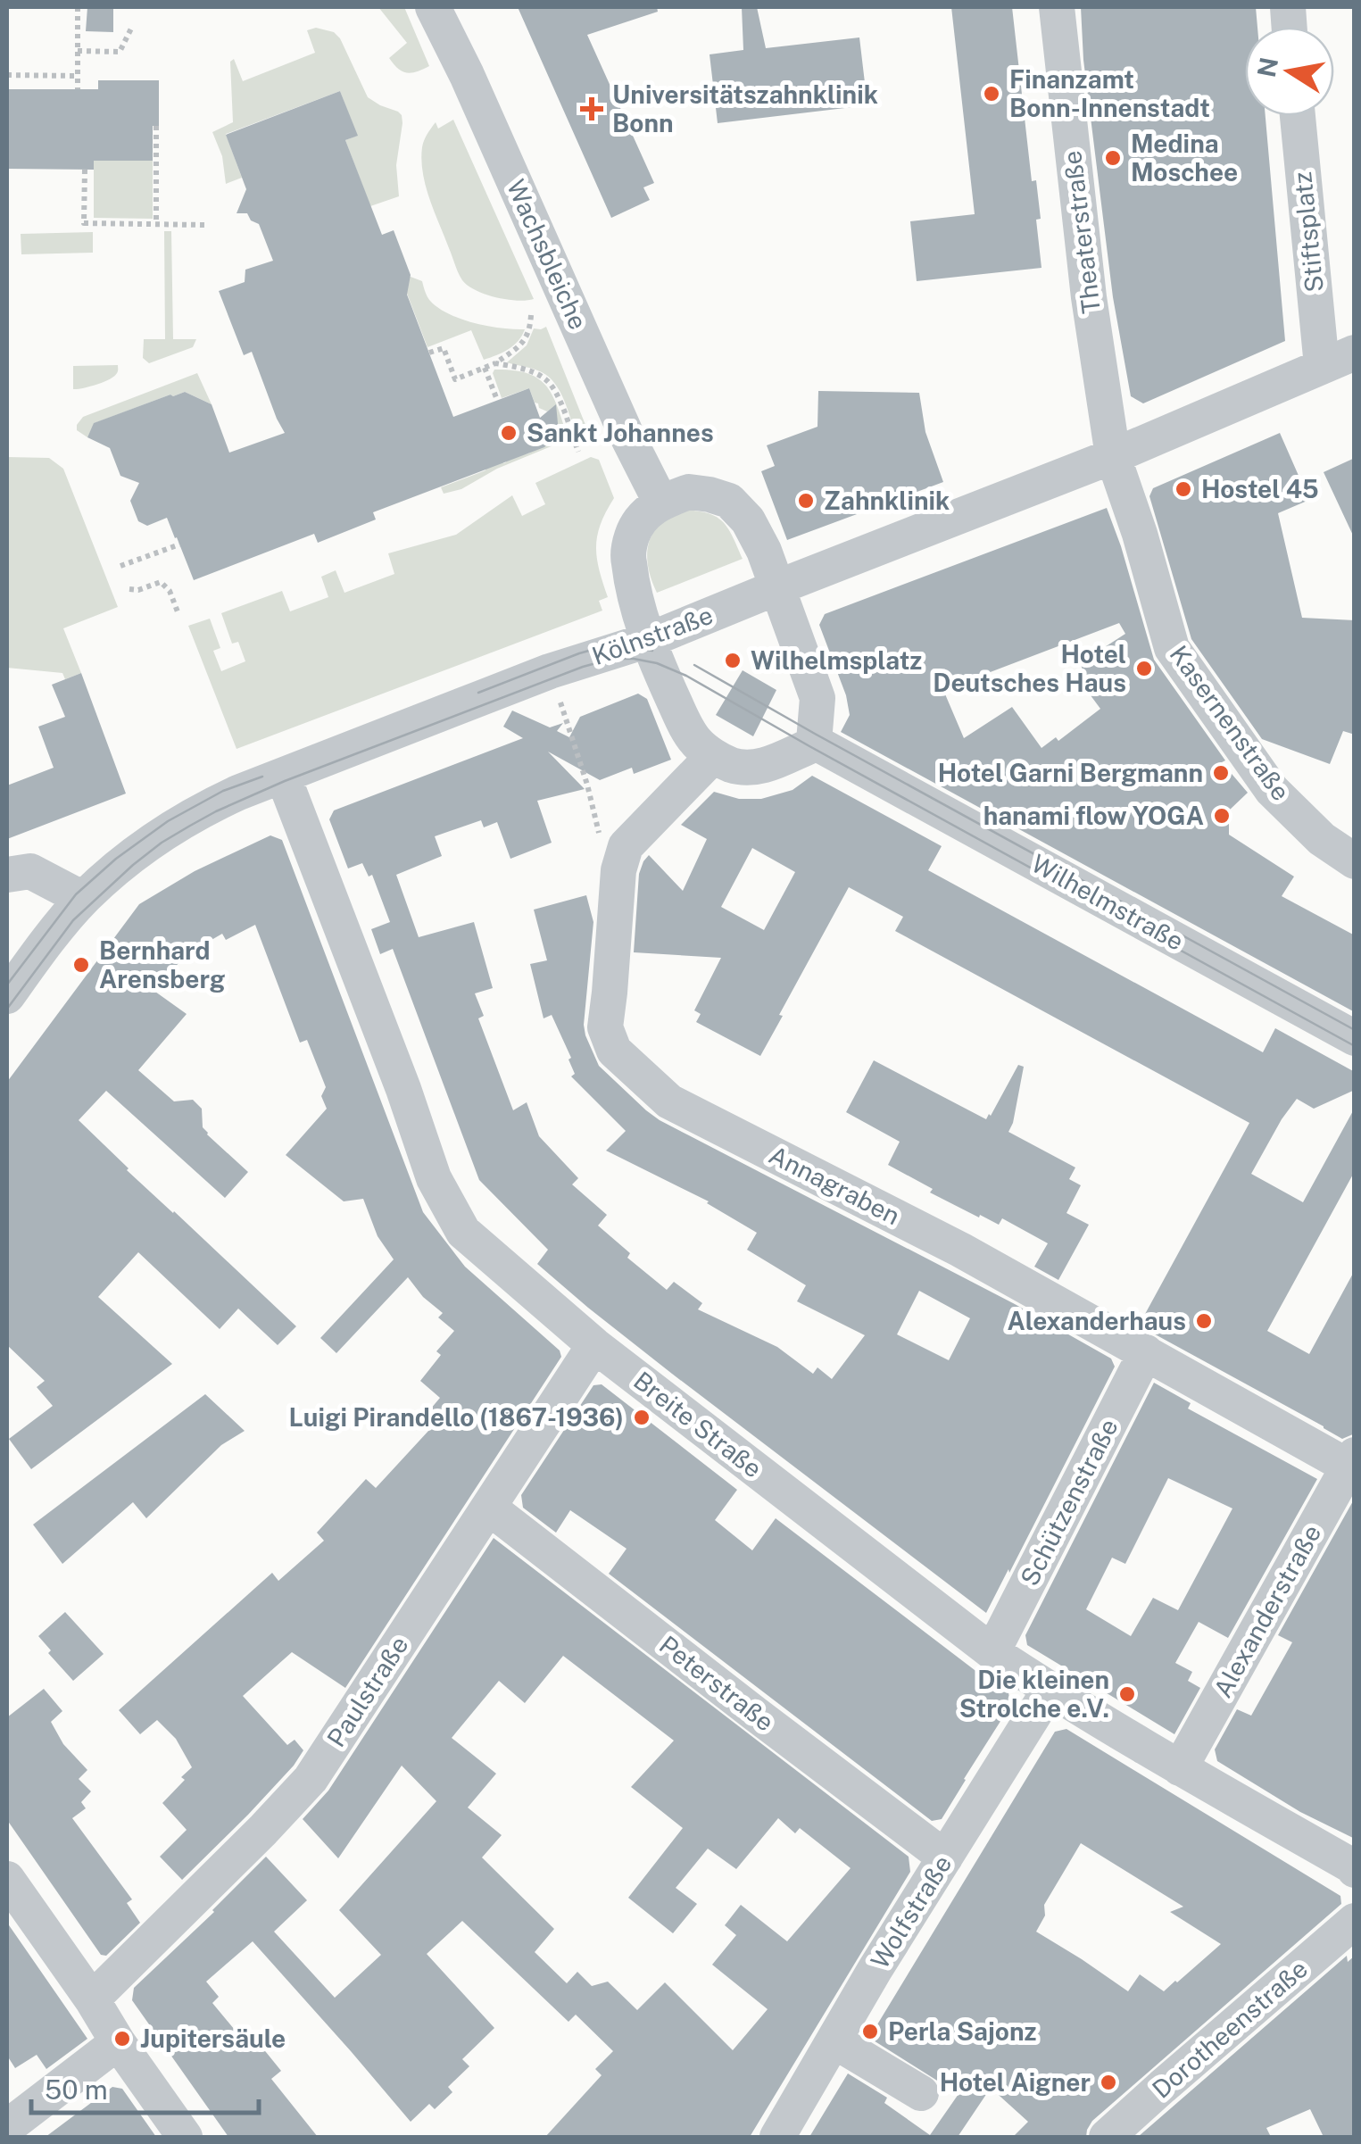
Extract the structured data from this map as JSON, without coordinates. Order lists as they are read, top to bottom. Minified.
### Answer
{"streets":{"street":["Theaterstraße","Stiftsplatz","Wachsbleiche","Kölnstraße","Kasernenstraße","Wilhelmstraße","Annagraben","Breite Straße","Schützenstraße","Alexanderstraße","Peterstraße","Paulstraße","Wolfstraße","Dorotheenstraße"]},"crossings":[["Theaterstraße","Kölnstraße"],["Theaterstraße","Kasernenstraße"],["Stiftsplatz","Kölnstraße"],["Kölnstraße","Kasernenstraße"],["Kölnstraße","Breite Straße"],["Annagraben","Schützenstraße"],["Annagraben","Alexanderstraße"],["Breite Straße","Schützenstraße"],["Breite Straße","Alexanderstraße"],["Breite Straße","Paulstraße"],["Breite Straße","Wolfstraße"],["Peterstraße","Paulstraße"],["Peterstraße","Wolfstraße"]],"places":{"other":["Finanzamt Bonn-Innenstadt","Medina Moschee","Sankt Johannes","Hostel 45","Zahnklinik","Wilhelmsplatz","Hotel Deutsches Haus","Hotel Garni Bergmann","hanami flow YOGA","Bernhard Arensberg","Alexanderhaus","Luigi Pirandello (1867-1936)","Die kleinen Strolche e.V.","Perla Sajonz","Jupitersäule","Hotel Aigner"],"health":["Universitätszahnklinik Bonn"]},"scale_bar":"50 m","north":"left"}
